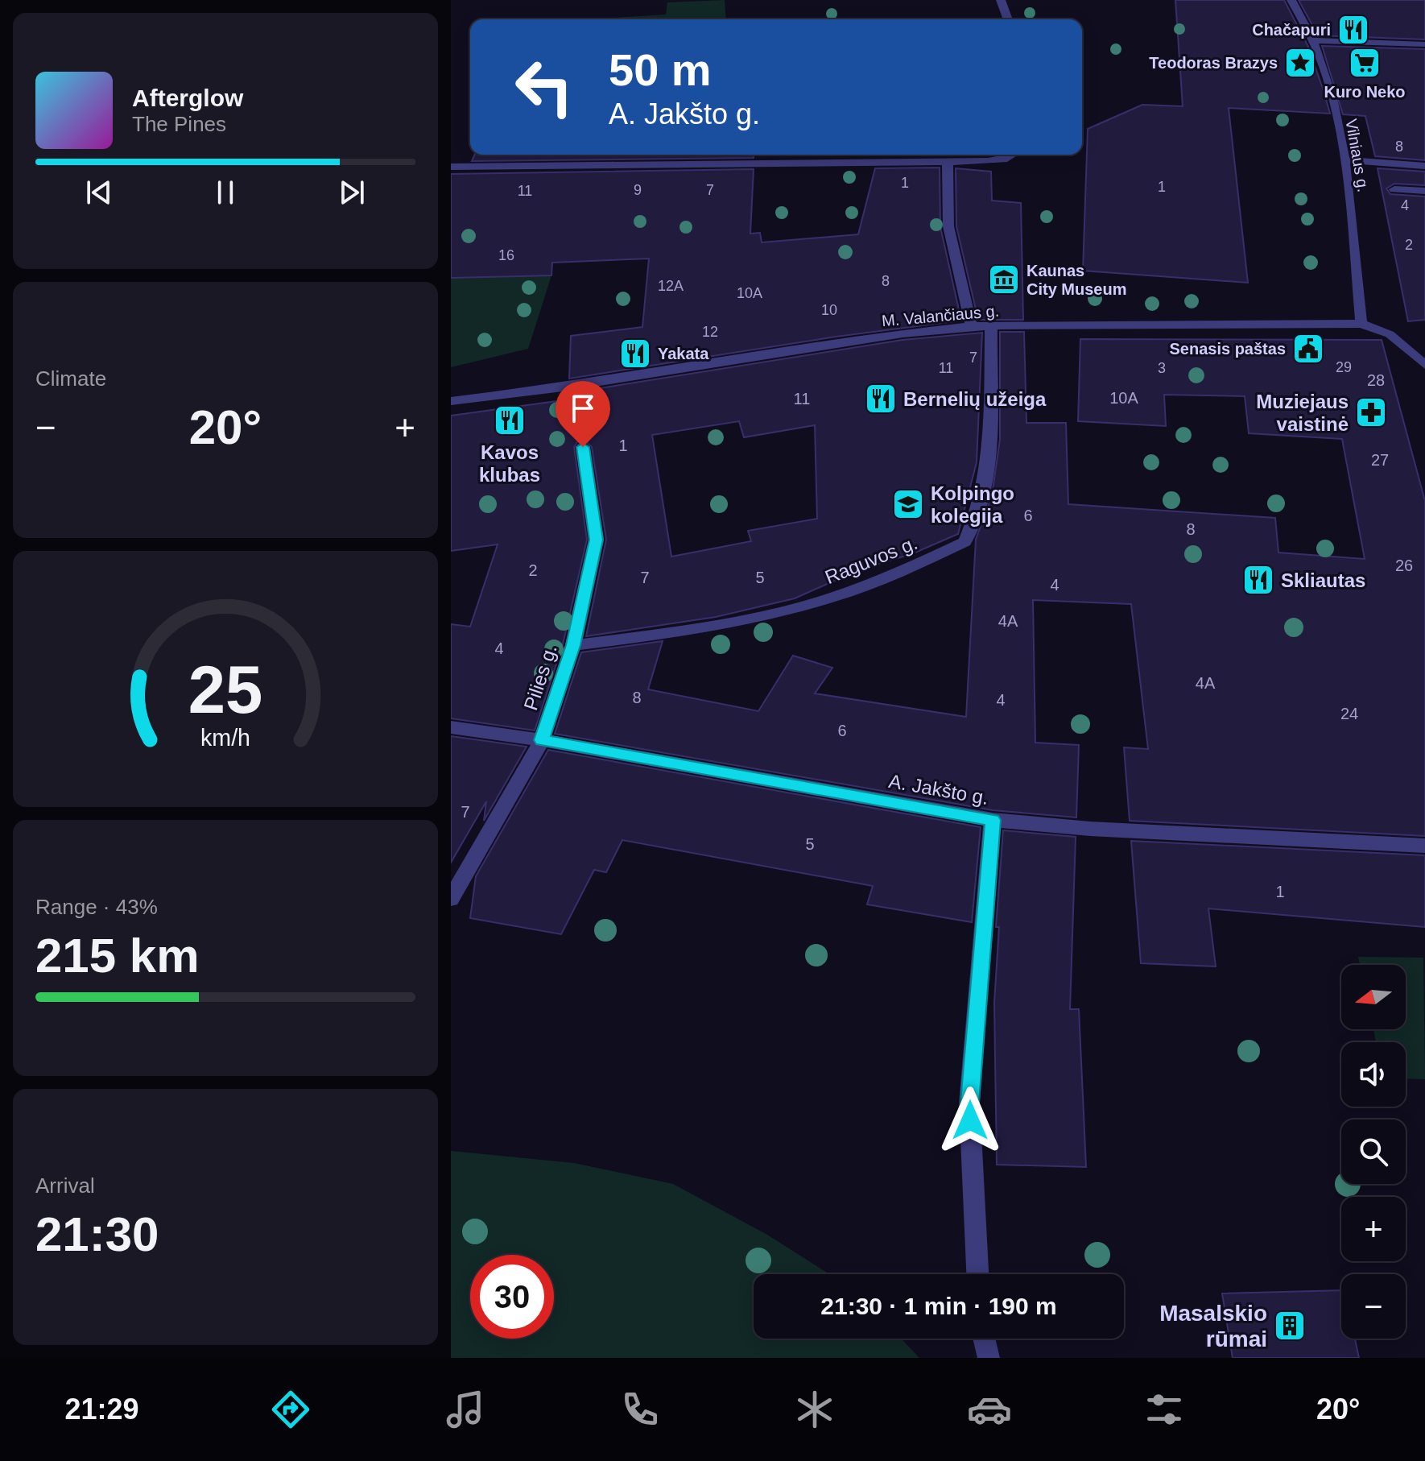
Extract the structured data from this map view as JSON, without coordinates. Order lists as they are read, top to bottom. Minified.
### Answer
{"streets":{"street":["Vilniaus g.","M. Valančiaus g.","Raguvos g.","Pilies g.","A. Jakšto g."]},"crossings":[["Vilniaus g.","M. Valančiaus g."],["M. Valančiaus g.","Raguvos g."],["Raguvos g.","Pilies g."],["Pilies g.","A. Jakšto g."]],"places":{"restaurant":["Chačapuri","Yakata","Bernelių užeiga","Kavos klubas","Skliautas"],"place":["Teodoras Brazys"],"supermarket":["Kuro Neko"],"museum":["Kaunas City Museum"],"public building":["Senasis paštas"],"pharmacy":["Muziejaus vaistinė"],"school or university":["Kolpingo kolegija"],"building":["Masalskio rūmai"]},"house_numbers":["8","1","1","9","7","11","4","2","16","8","12A","10A","10","12","7","29","11","3","28","10A","11","1","27","6","8","26","2","7","5","4","4A","4","4A","8","4","24","6","7","5","1"],"north":"left","page":{"turn":["50 m","A. Jakšto g."],"song":["Afterglow","The Pines"],"tile":["Climate",["Range · 43%","215 km"],["Arrival","21:30"]],"heat":["−","20°","+"],"map_buttons":["+","−"],"limit":"30","trip":"21:30 · 1 min · 190 m","tabs":["21:29","20°"],"gauge":["25","km/h"]}}
